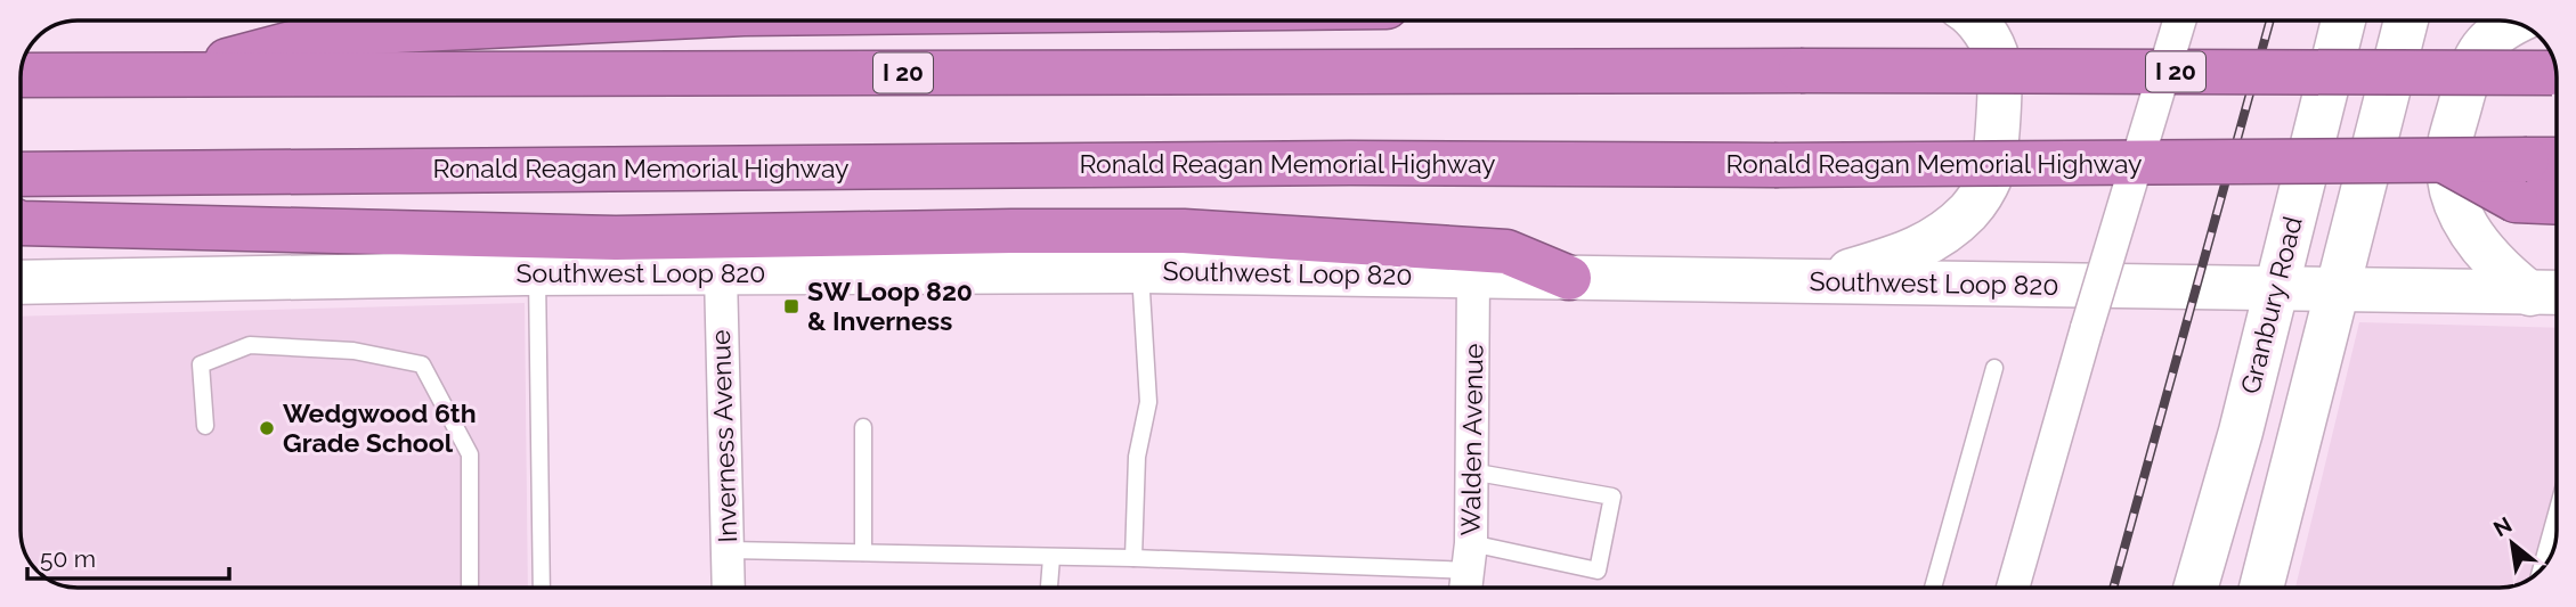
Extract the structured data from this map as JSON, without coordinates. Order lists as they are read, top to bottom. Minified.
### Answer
{"streets":{"highway":["I 20","Ronald Reagan Memorial Highway"],"main road":["Southwest Loop 820","Granbury Road"],"street":["Inverness Avenue","Walden Avenue"]},"crossings":[["Southwest Loop 820","Granbury Road"],["Southwest Loop 820","Inverness Avenue"],["Southwest Loop 820","Walden Avenue"]],"places":{"transit":["SW Loop 820 & Inverness"],"other":["Wedgwood 6th Grade School"]},"scale_bar":"50 m","north":"top left"}
